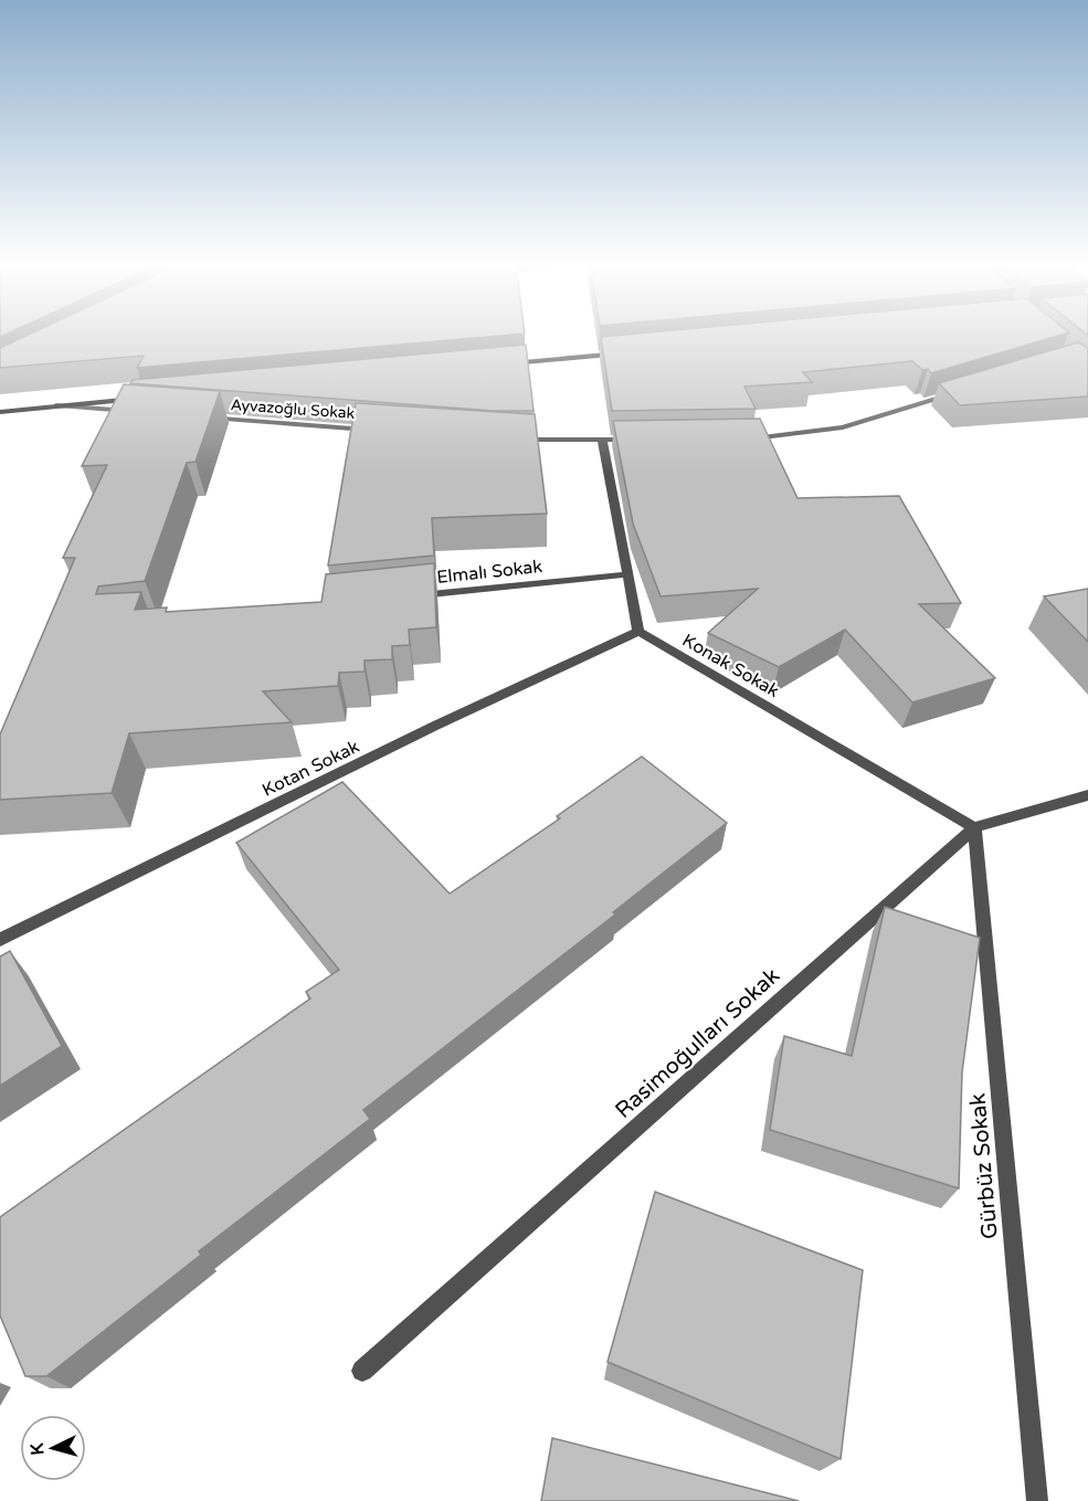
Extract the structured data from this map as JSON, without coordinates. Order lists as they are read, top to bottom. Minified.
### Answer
{"streets":{"street":["Ayvazoğlu Sokak","Elmalı Sokak","Konak Sokak","Kotan Sokak","Rasimoğulları Sokak","Gürbüz Sokak"]},"crossings":[["Konak Sokak","Kotan Sokak"],["Konak Sokak","Rasimoğulları Sokak"],["Konak Sokak","Gürbüz Sokak"],["Rasimoğulları Sokak","Gürbüz Sokak"]],"north":"left"}
